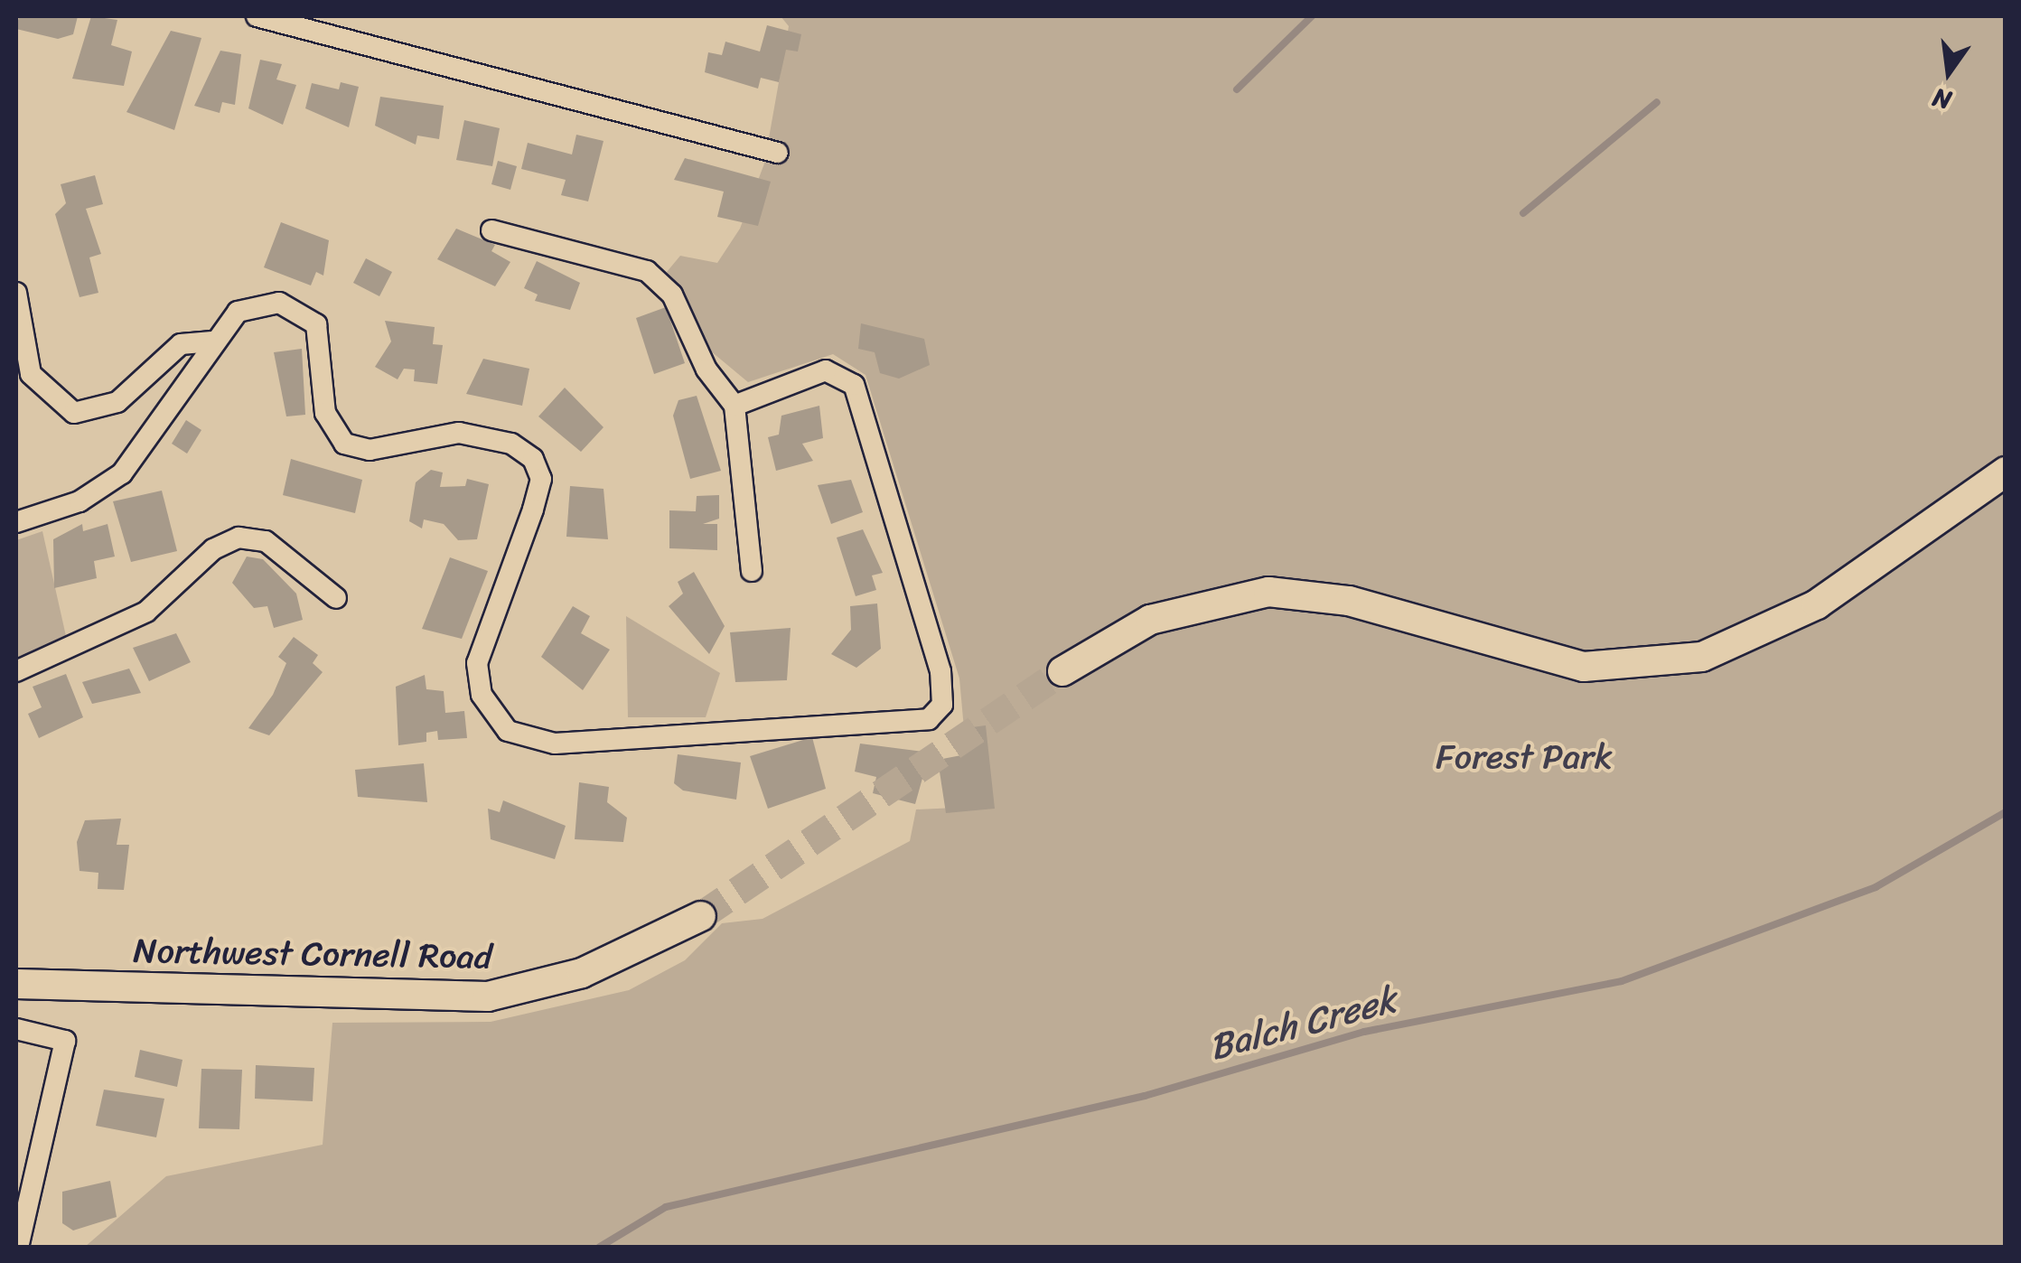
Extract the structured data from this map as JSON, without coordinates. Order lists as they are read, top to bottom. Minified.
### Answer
{"streets":{"main road":["Northwest Cornell Road"]},"water":["Balch Creek"],"parks":["Forest Park"],"north":"bottom"}
